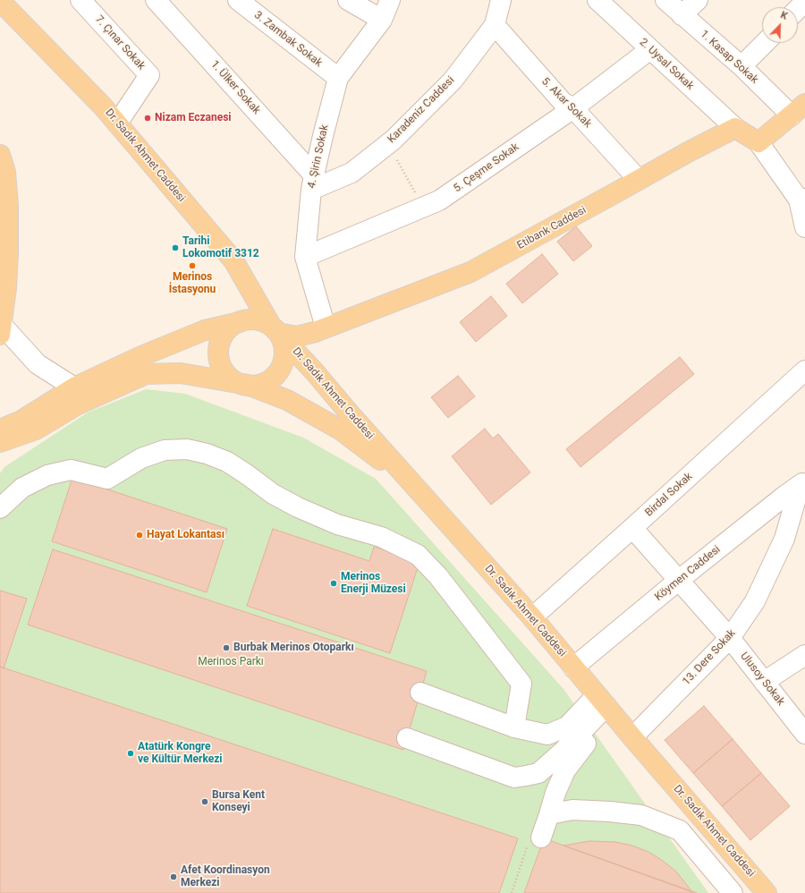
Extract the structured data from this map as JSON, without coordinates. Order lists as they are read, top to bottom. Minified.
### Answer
{"streets":{"main road":["Dr. Sadık Ahmet Caddesi","Etibank Caddesi"],"street":["3. Zambak Sokak","7. Çınar Sokak","1. Kasap Sokak","2. Uysal Sokak","1. Ülker Sokak","5. Akar Sokak","Karadeniz Caddesi","4. Şirin Sokak","5. Çeşme Sokak","Birdal Sokak","Köymen Caddesi","13. Dere Sokak","Ulusoy Sokak"]},"crossings":[["3. Zambak Sokak","4. Şirin Sokak"],["7. Çınar Sokak","Dr. Sadık Ahmet Caddesi"],["2. Uysal Sokak","5. Çeşme Sokak"],["2. Uysal Sokak","Etibank Caddesi"],["1. Ülker Sokak","Karadeniz Caddesi"],["1. Ülker Sokak","4. Şirin Sokak"],["5. Akar Sokak","Karadeniz Caddesi"],["5. Akar Sokak","5. Çeşme Sokak"],["5. Akar Sokak","Etibank Caddesi"],["Karadeniz Caddesi","4. Şirin Sokak"],["Dr. Sadık Ahmet Caddesi","Etibank Caddesi"],["Dr. Sadık Ahmet Caddesi","Birdal Sokak"],["Dr. Sadık Ahmet Caddesi","Köymen Caddesi"],["Dr. Sadık Ahmet Caddesi","13. Dere Sokak"],["4. Şirin Sokak","5. Çeşme Sokak"],["4. Şirin Sokak","Etibank Caddesi"],["Birdal Sokak","Ulusoy Sokak"],["Köymen Caddesi","13. Dere Sokak"],["Köymen Caddesi","Ulusoy Sokak"],["13. Dere Sokak","Ulusoy Sokak"]],"parks":["Merinos Parkı"],"places":["Nizam Eczanesi","Tarihi Lokomotif 3312","Merinos İstasyonu","Hayat Lokantası","Merinos Enerji Müzesi","Burbak Merinos Otoparkı","Atatürk Kongre ve Kültür Merkezi","Bursa Kent Konseyi","Afet Koordinasyon Merkezi"],"north":"top right"}
